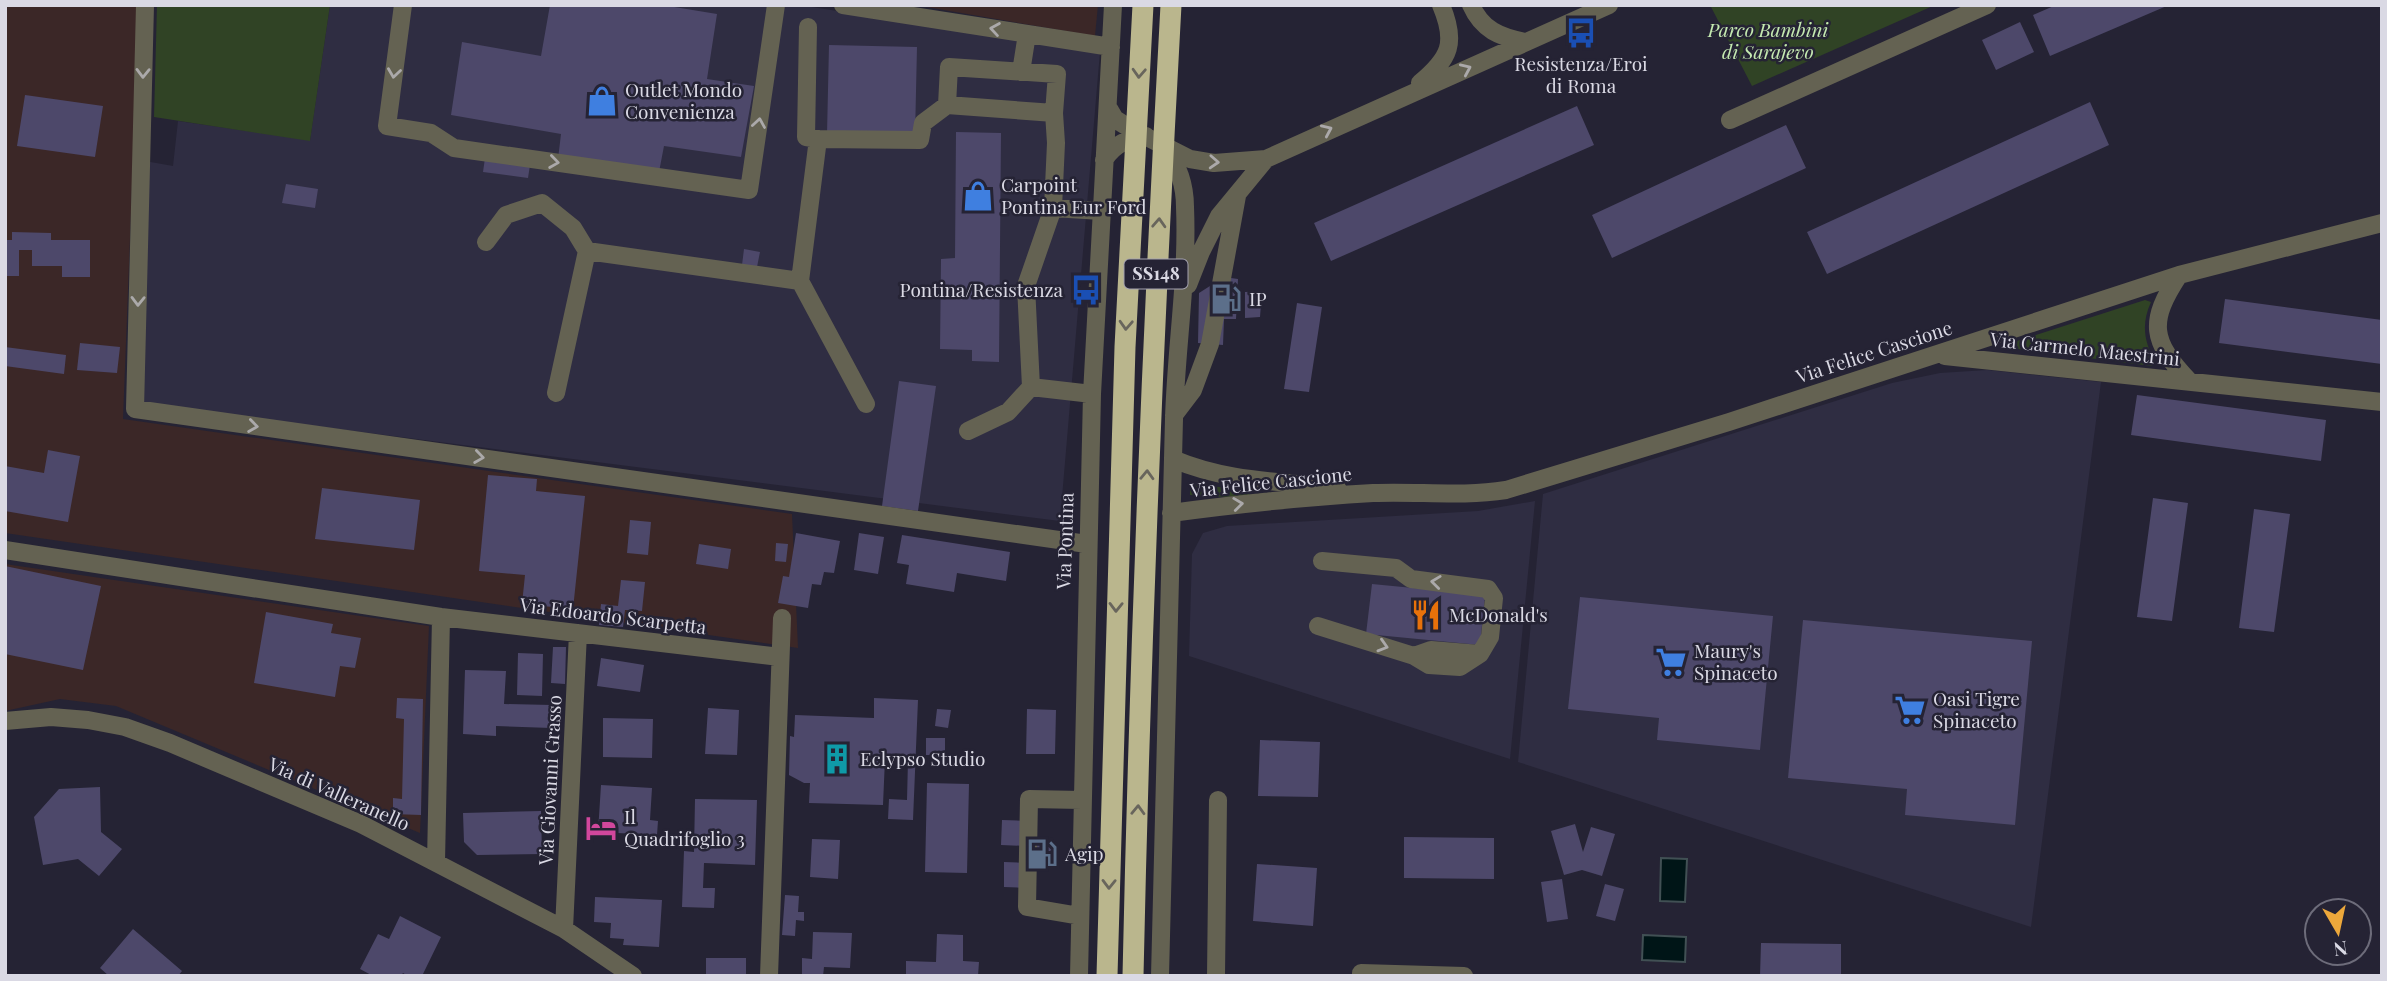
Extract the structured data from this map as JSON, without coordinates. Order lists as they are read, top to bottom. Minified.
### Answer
{"streets":{"highway":["SS148"],"street":["Via Carmelo Maestrini","Via Felice Cascione","Via Pontina","Via Edoardo Scarpetta","Via Giovanni Grasso","Via di Valleranello"]},"crossings":[["Via Carmelo Maestrini","Via Felice Cascione"],["Via Edoardo Scarpetta","Via Giovanni Grasso"],["Via Giovanni Grasso","Via di Valleranello"]],"parks":["Parco Bambini di Sarajevo"],"places":{"bus stop":["Resistenza/Eroi di Roma","Pontina/Resistenza"],"shop":["Outlet Mondo Convenienza","Carpoint Pontina Eur Ford"],"fuel station":["IP","Agip"],"restaurant":["McDonald's"],"supermarket":["Maury's Spinaceto","Oasi Tigre Spinaceto"],"building":["Eclypso Studio"],"hotel":["Il Quadrifoglio 3"]},"north":"bottom"}
